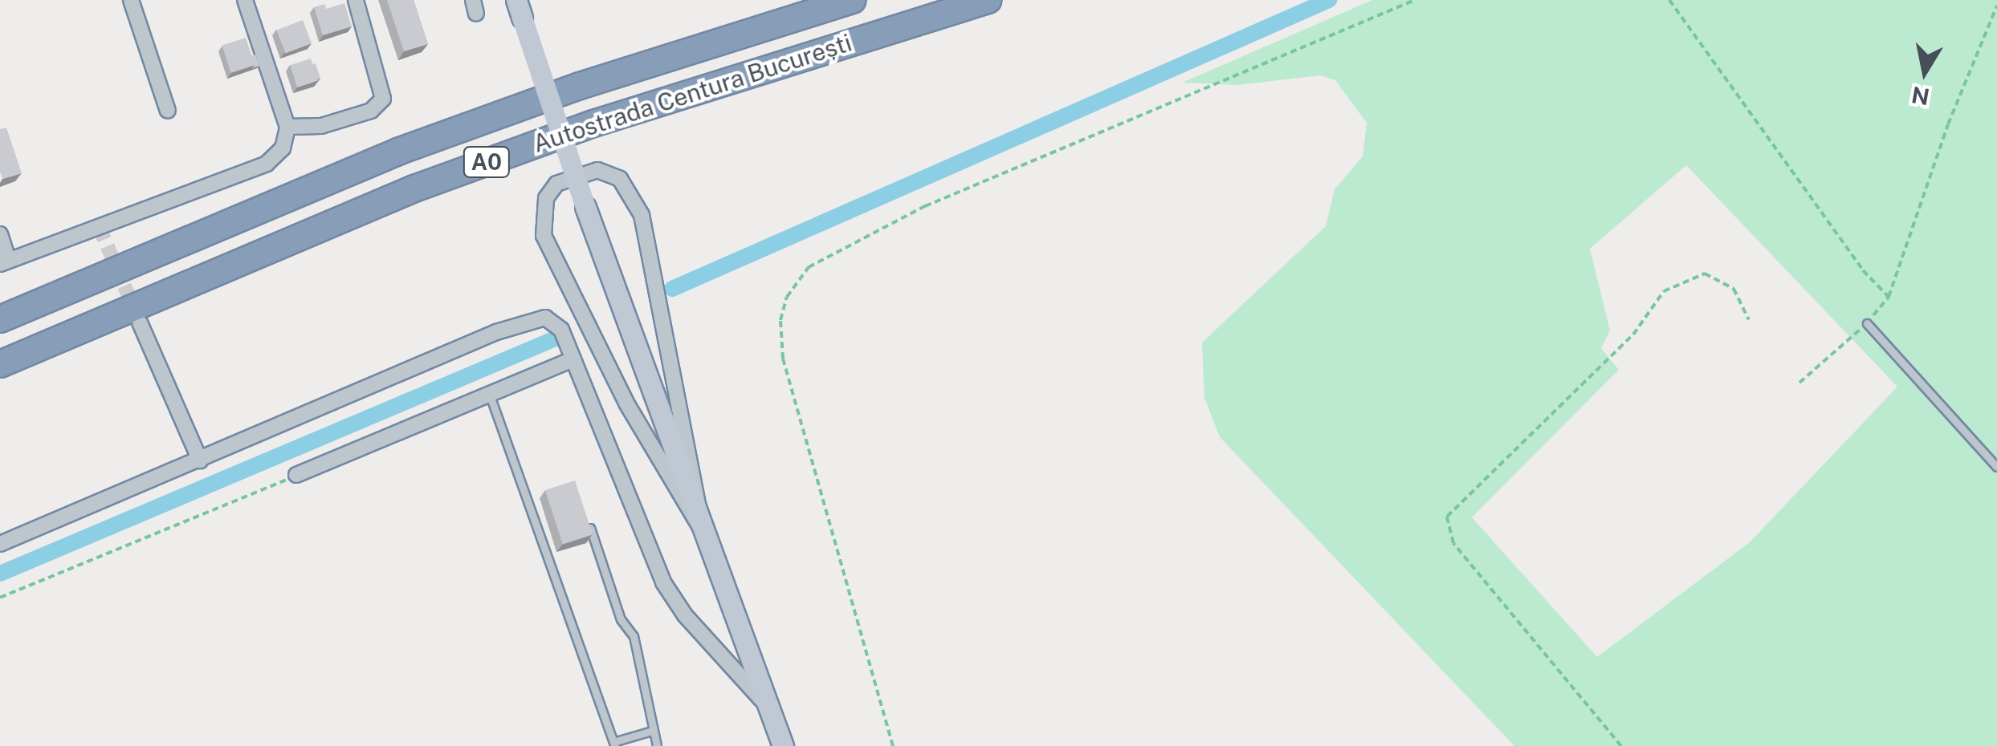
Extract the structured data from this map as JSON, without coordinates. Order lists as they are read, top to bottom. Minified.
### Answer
{"streets":{"highway":["Autostrada Centura București","A0"]},"north":"bottom"}
